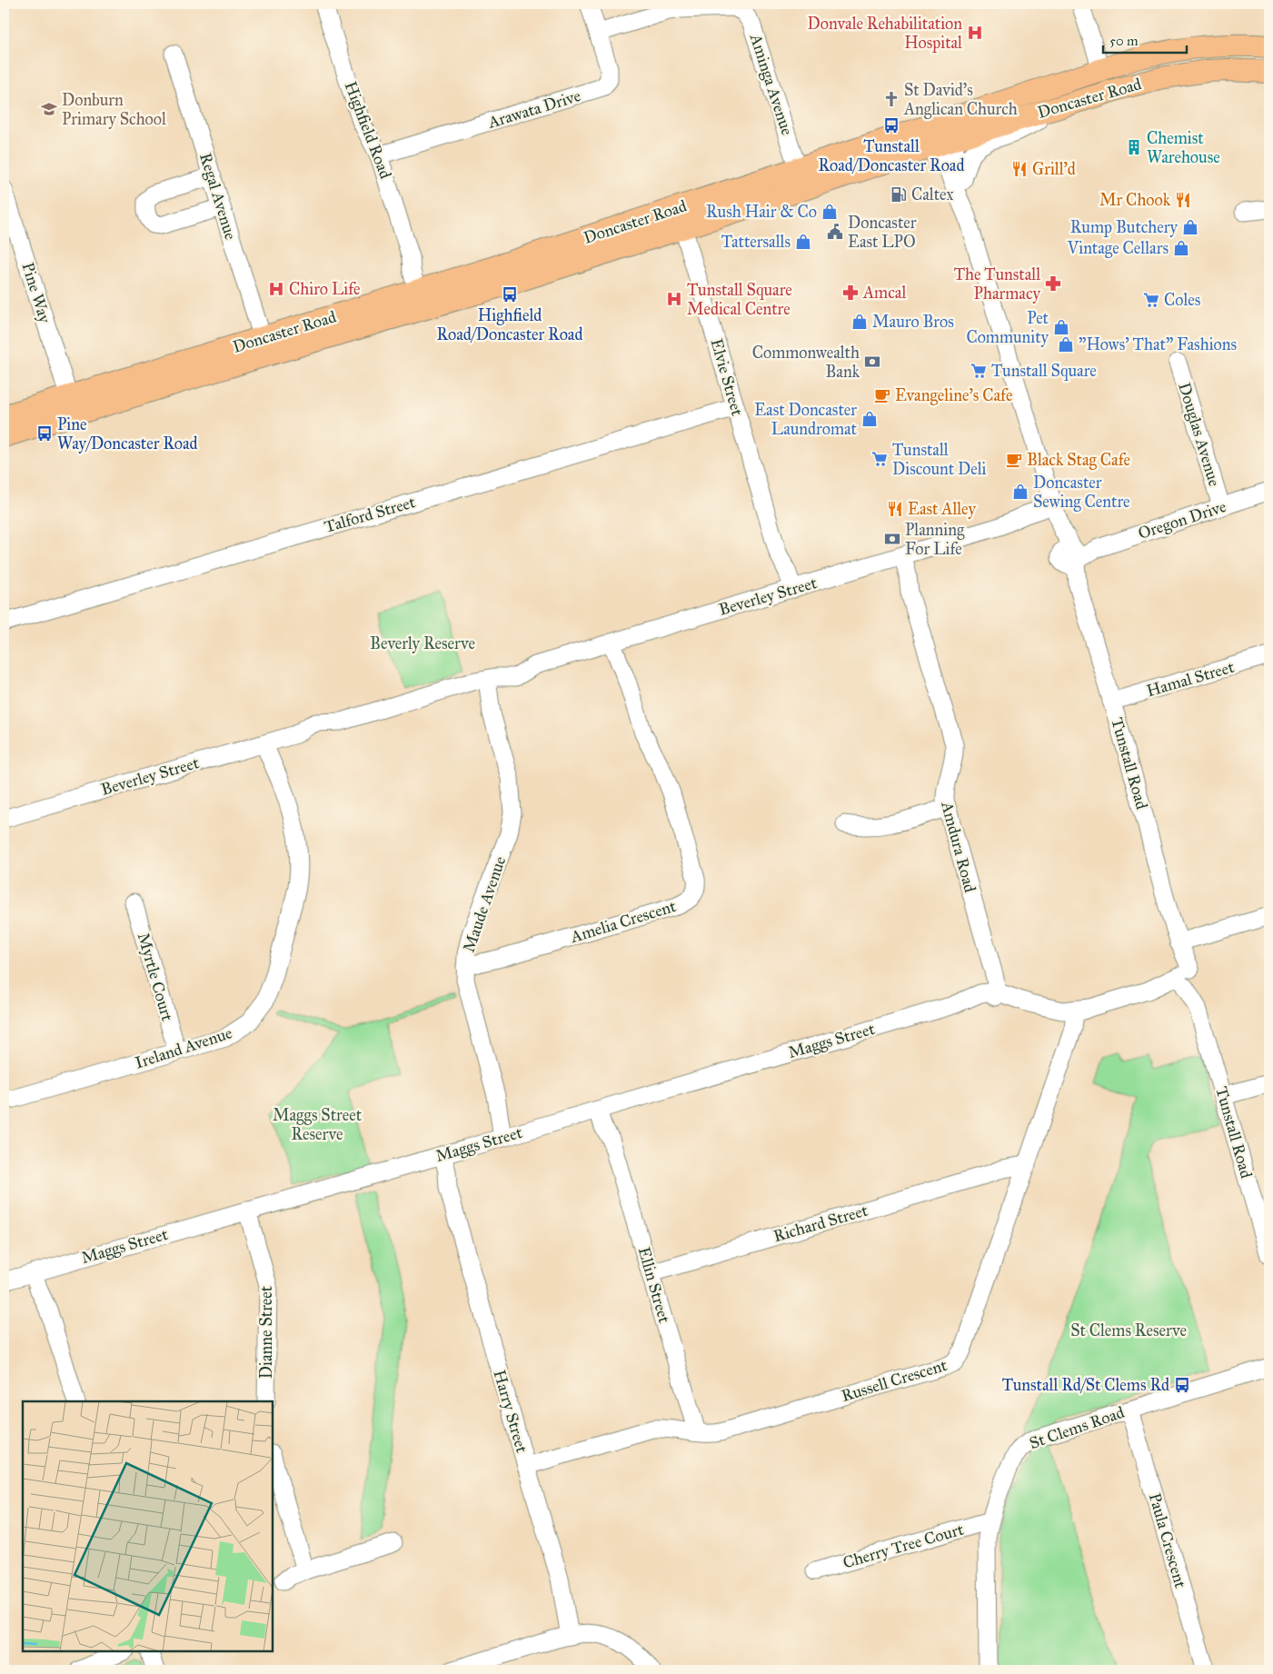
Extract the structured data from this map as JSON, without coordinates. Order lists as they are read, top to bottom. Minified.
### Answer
{"streets":{"main road":["Doncaster Road"],"street":["Aminga Avenue","Arawata Drive","Highfield Road","Regal Avenue","Pine Way","Elvie Street","Douglas Avenue","Talford Street","Oregon Drive","Beverley Street","Hamal Street","Tunstall Road","Amdura Road","Maude Avenue","Amelia Crescent","Myrtle Court","Maggs Street","Ireland Avenue","Richard Street","Ellin Street","Dianne Street","Russell Crescent","Harry Street","St Clems Road","Paula Crescent","Cherry Tree Court"]},"crossings":[["Aminga Avenue","Doncaster Road"],["Doncaster Road","Highfield Road"],["Doncaster Road","Regal Avenue"],["Doncaster Road","Pine Way"],["Doncaster Road","Elvie Street"],["Doncaster Road","Tunstall Road"],["Arawata Drive","Highfield Road"],["Elvie Street","Talford Street"],["Elvie Street","Beverley Street"],["Douglas Avenue","Oregon Drive"],["Oregon Drive","Tunstall Road"],["Beverley Street","Tunstall Road"],["Beverley Street","Amdura Road"],["Beverley Street","Maude Avenue"],["Beverley Street","Amelia Crescent"],["Beverley Street","Ireland Avenue"],["Hamal Street","Tunstall Road"],["Amdura Road","Maggs Street"],["Maude Avenue","Amelia Crescent"],["Maude Avenue","Maggs Street"],["Myrtle Court","Ireland Avenue"],["Maggs Street","Ellin Street"],["Maggs Street","Dianne Street"],["Maggs Street","Harry Street"],["Richard Street","Ellin Street"],["Richard Street","Russell Crescent"],["Ellin Street","Russell Crescent"],["Russell Crescent","Harry Street"],["St Clems Road","Paula Crescent"],["St Clems Road","Cherry Tree Court"]],"parks":["Beverly Reserve","Maggs Street Reserve","St Clems Reserve"],"places":{"hospital":["Donvale Rehabilitation Hospital","Chiro Life","Tunstall Square Medical Centre"],"church":["St David's Anglican Church"],"school or university":["Donburn Primary School"],"bus stop":["Tunstall Road/Doncaster Road","Highfield Road/Doncaster Road","Pine Way/Doncaster Road","Tunstall Rd/St Clems Rd"],"building":["Chemist Warehouse"],"restaurant":["Grill'd","Mr Chook","East Alley"],"fuel station":["Caltex"],"shop":["Rush Hair & Co","Rump Butchery","Tattersalls","Vintage Cellars","Mauro Bros","Pet Community","\"Hows' That\" Fashions","East Doncaster Laundromat","Doncaster Sewing Centre"],"public building":["Doncaster East LPO"],"pharmacy":["The Tunstall Pharmacy","Amcal"],"supermarket":["Coles","Tunstall Square","Tunstall Discount Deli"],"bank":["Commonwealth Bank","Planning For Life"],"cafe":["Evangeline's Cafe","Black Stag Cafe"]},"scale_bar":"50 m"}
